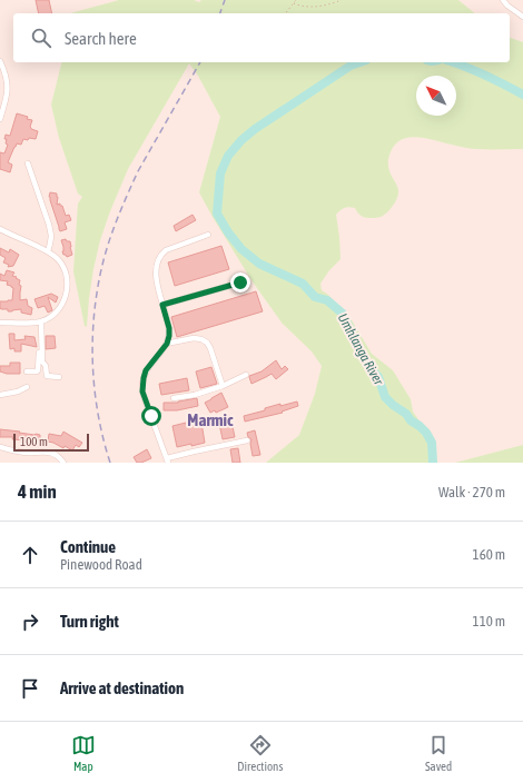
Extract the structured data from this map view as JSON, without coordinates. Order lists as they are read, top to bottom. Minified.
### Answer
{"districts":["Marmic"],"water":["Umhlanga River"],"scale_bar":"100 m","north":"top left","page":{"search":"Search here","scale":"100 m","heading":["4 min","Walk · 270 m"],"list":[["Continue","Pinewood Road","160 m"],["Turn right","110 m"],"Arrive at destination"],"nav":["Map","Directions","Saved"]}}
